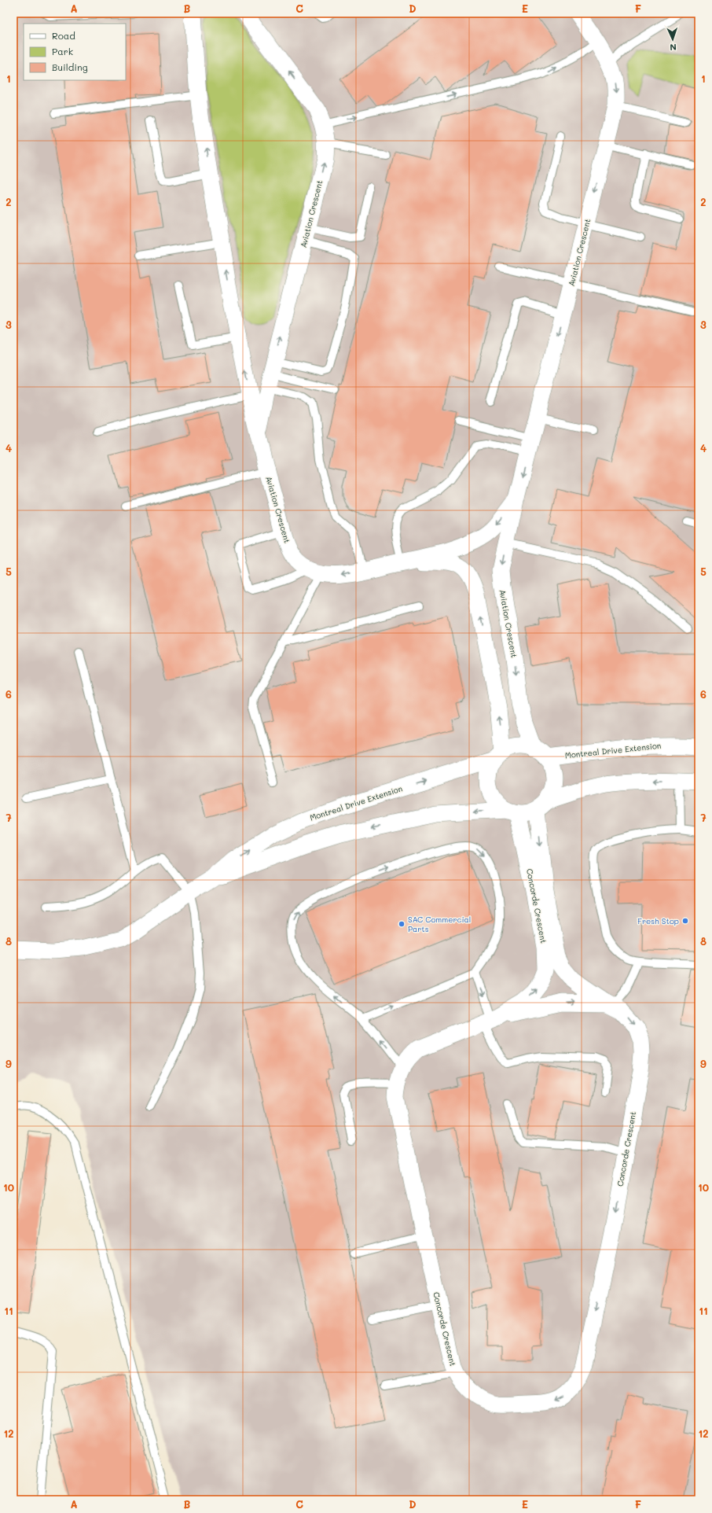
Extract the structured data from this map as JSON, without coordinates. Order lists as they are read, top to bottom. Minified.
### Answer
{"streets":{"street":["Aviation Crescent","Montreal Drive Extension","Concorde Crescent"]},"crossings":[["Aviation Crescent","Montreal Drive Extension"],["Aviation Crescent","Concorde Crescent"],["Montreal Drive Extension","Concorde Crescent"]],"places":["Fresh Stop","SAC Commercial Parts"],"legend":["Road","Park","Building"],"north":"bottom","grid":{"columns":["A","B","C","D","E","F"],"rows":["1","2","3","4","5","6","7","8","9","10","11","12"]}}
